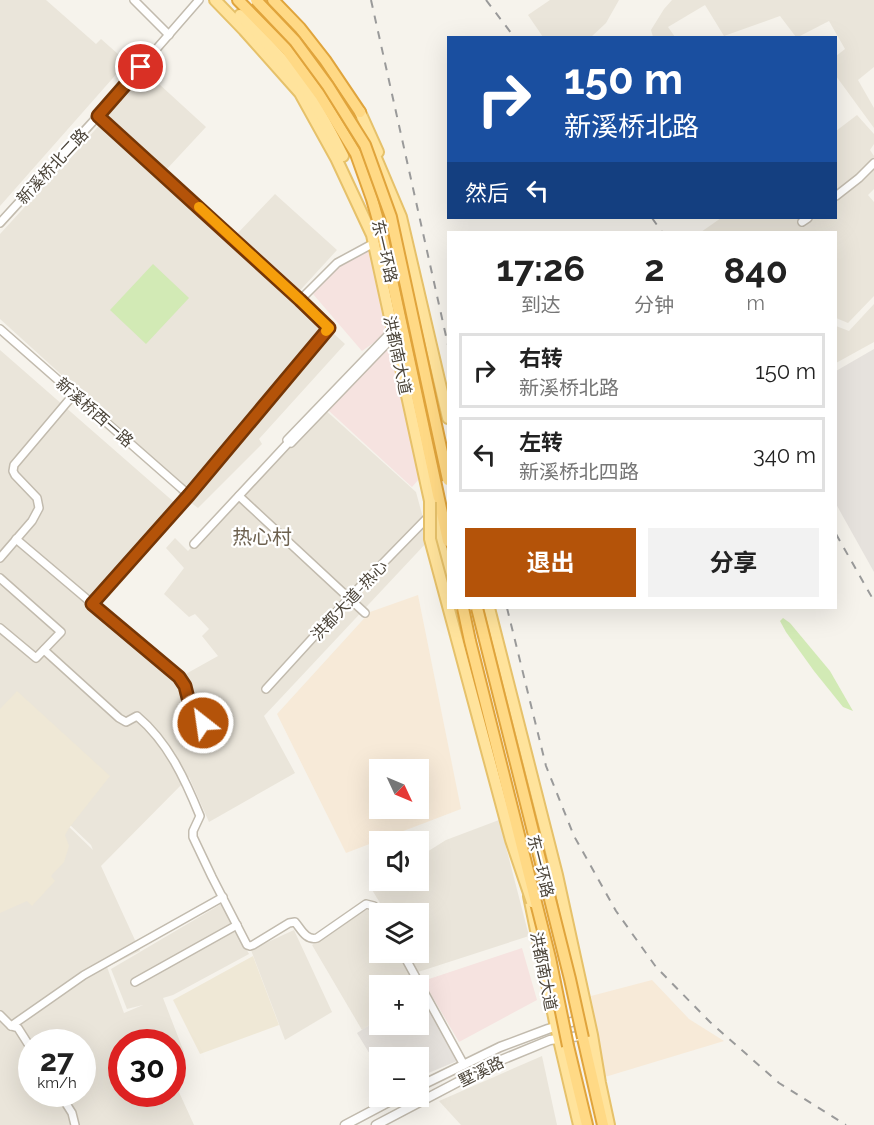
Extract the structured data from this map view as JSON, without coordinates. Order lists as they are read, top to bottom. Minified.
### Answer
{"streets":{"highway":["东一环路"],"main road":["洪都南大道"],"street":["新溪桥北二路","新溪桥西一路","洪都大道-热心","墅溪路"]},"crossings":[["洪都南大道","洪都大道-热心"],["洪都南大道","墅溪路"]],"districts":["热心村"],"north":"bottom right","page":{"turn":["150 m","新溪桥北路"],"then":"然后","eta":["17:26","到达","2","分钟","840","m"],"list":[{"name":"右转","note":"新溪桥北路","value":"150 m"},{"name":"左转","note":"新溪桥北四路","value":"340 m"}],"buttons":["退出","分享"],"map_buttons":["+","−"],"speed":"27 km/h","limit":"30"}}
